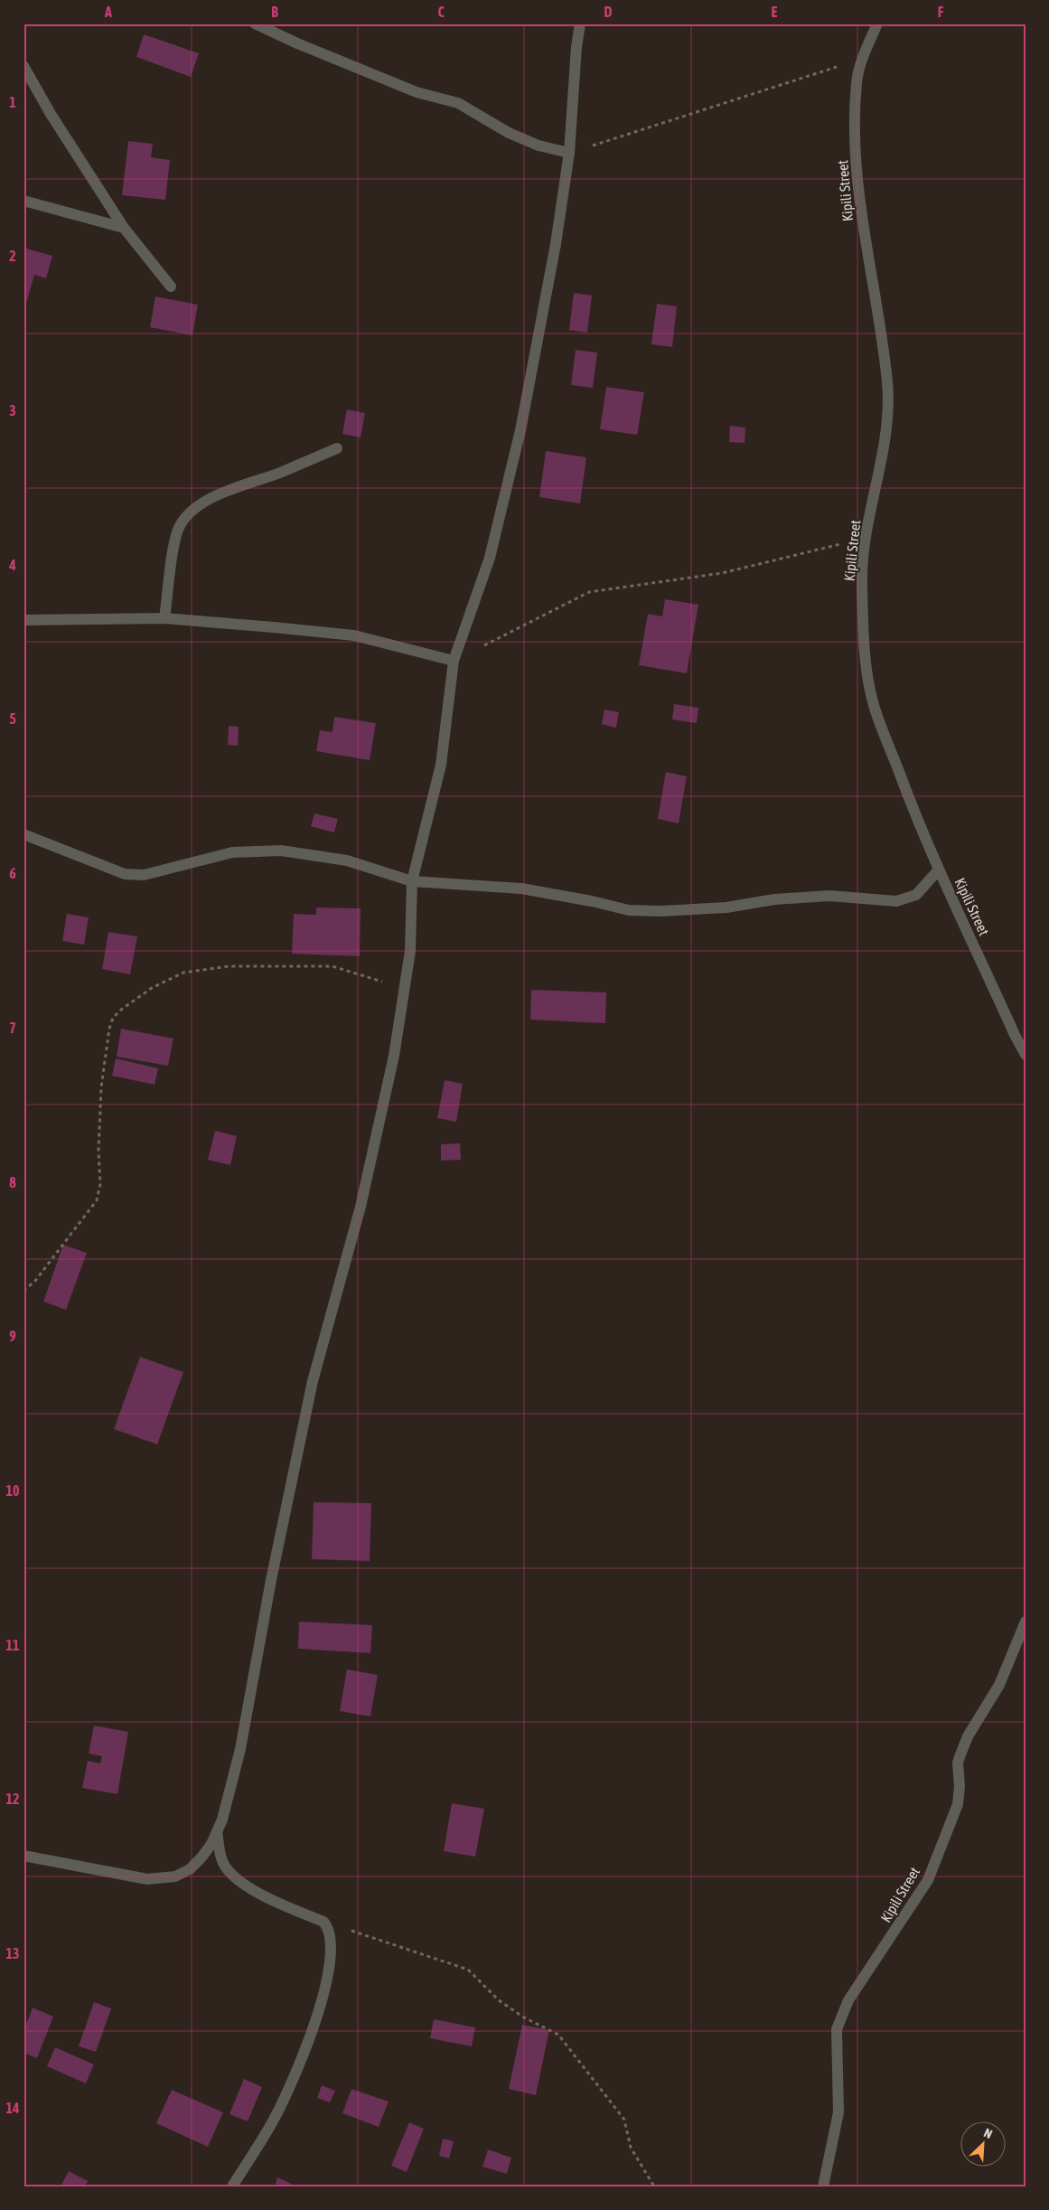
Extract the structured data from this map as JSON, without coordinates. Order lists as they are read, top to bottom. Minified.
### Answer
{"streets":{"street":["Kipili Street"]},"north":"top right","grid":{"columns":["A","B","C","D","E","F"],"rows":["1","2","3","4","5","6","7","8","9","10","11","12","13","14"]}}
